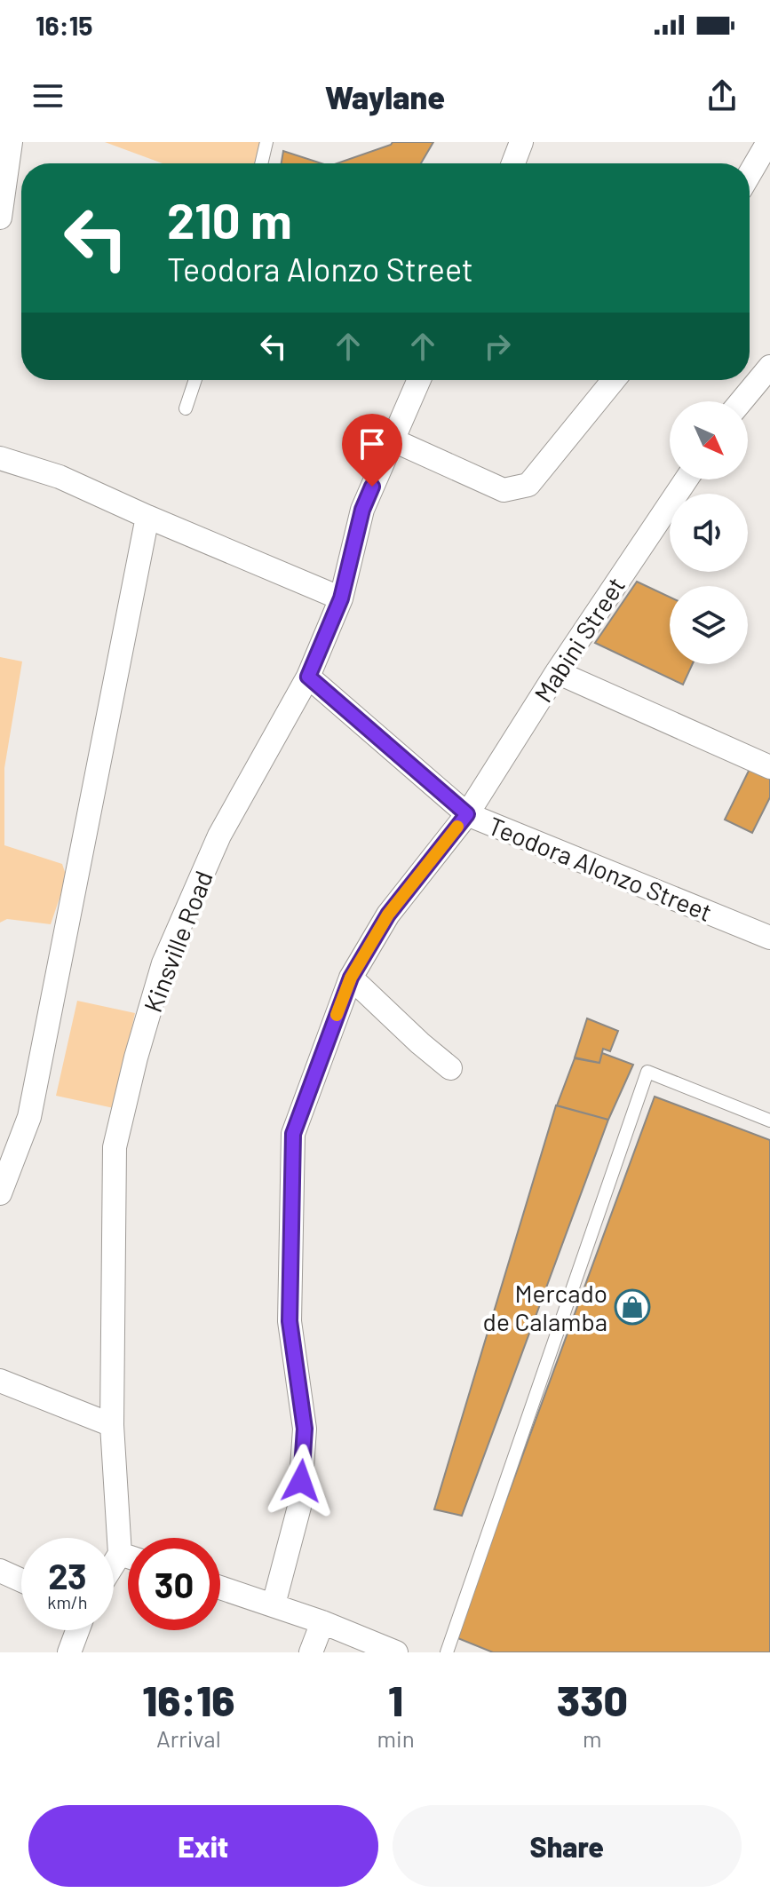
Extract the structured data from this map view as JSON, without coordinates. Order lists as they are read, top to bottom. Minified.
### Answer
{"streets":{"street":["Mabini Street","Teodora Alonzo Street","Kinsville Road"]},"crossings":[["Mabini Street","Teodora Alonzo Street"],["Teodora Alonzo Street","Kinsville Road"]],"places":{"shop":["Mercado de Calamba"]},"north":"bottom right","page":{"status":"16:15","header":"Waylane","turn":["210 m","Teodora Alonzo Street"],"speed":"23 km/h","limit":"30","eta":["16:16","Arrival","1","min","330","m"],"buttons":["Exit","Share"]}}
